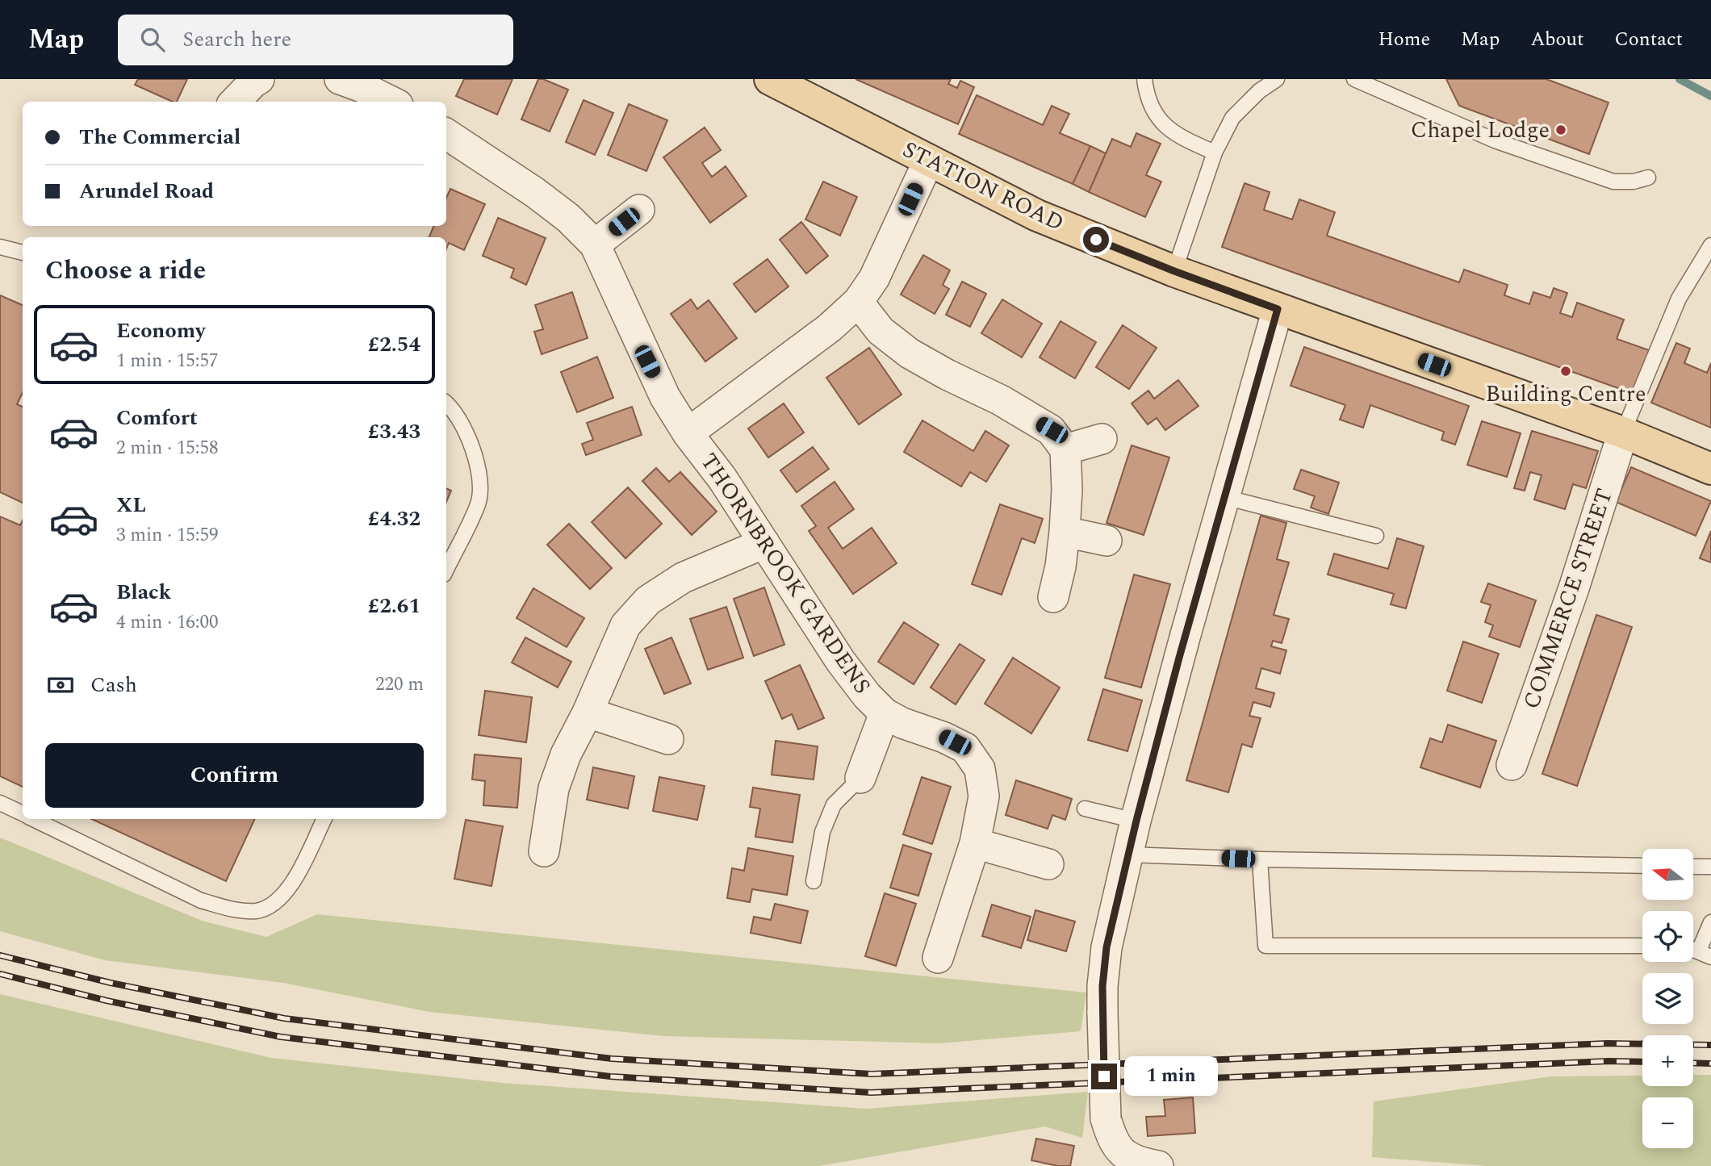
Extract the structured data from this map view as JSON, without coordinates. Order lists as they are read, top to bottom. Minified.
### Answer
{"streets":{"main road":["STATION ROAD"],"street":["THORNBROOK GARDENS","COMMERCE STREET"]},"crossings":[["STATION ROAD","THORNBROOK GARDENS"],["STATION ROAD","COMMERCE STREET"]],"places":["Chapel Lodge","Building Centre"],"north":"left","page":{"header":"Map","search":"Search here","nav":["Home","Map","About","Contact"],"banner":["The Commercial","Arundel Road"],"heading":"Choose a ride","list":[{"name":"Economy","note":"1 min · 15:57","value":"£2.54"},{"name":"Comfort","note":"2 min · 15:58","value":"£3.43"},{"name":"XL","note":"3 min · 15:59","value":"£4.32"},{"name":"Black","note":"4 min · 16:00","value":"£2.61"}],"pay":["Cash","220 m"],"buttons":"Confirm","map_buttons":["+","−"],"bubble":"1 min"}}
